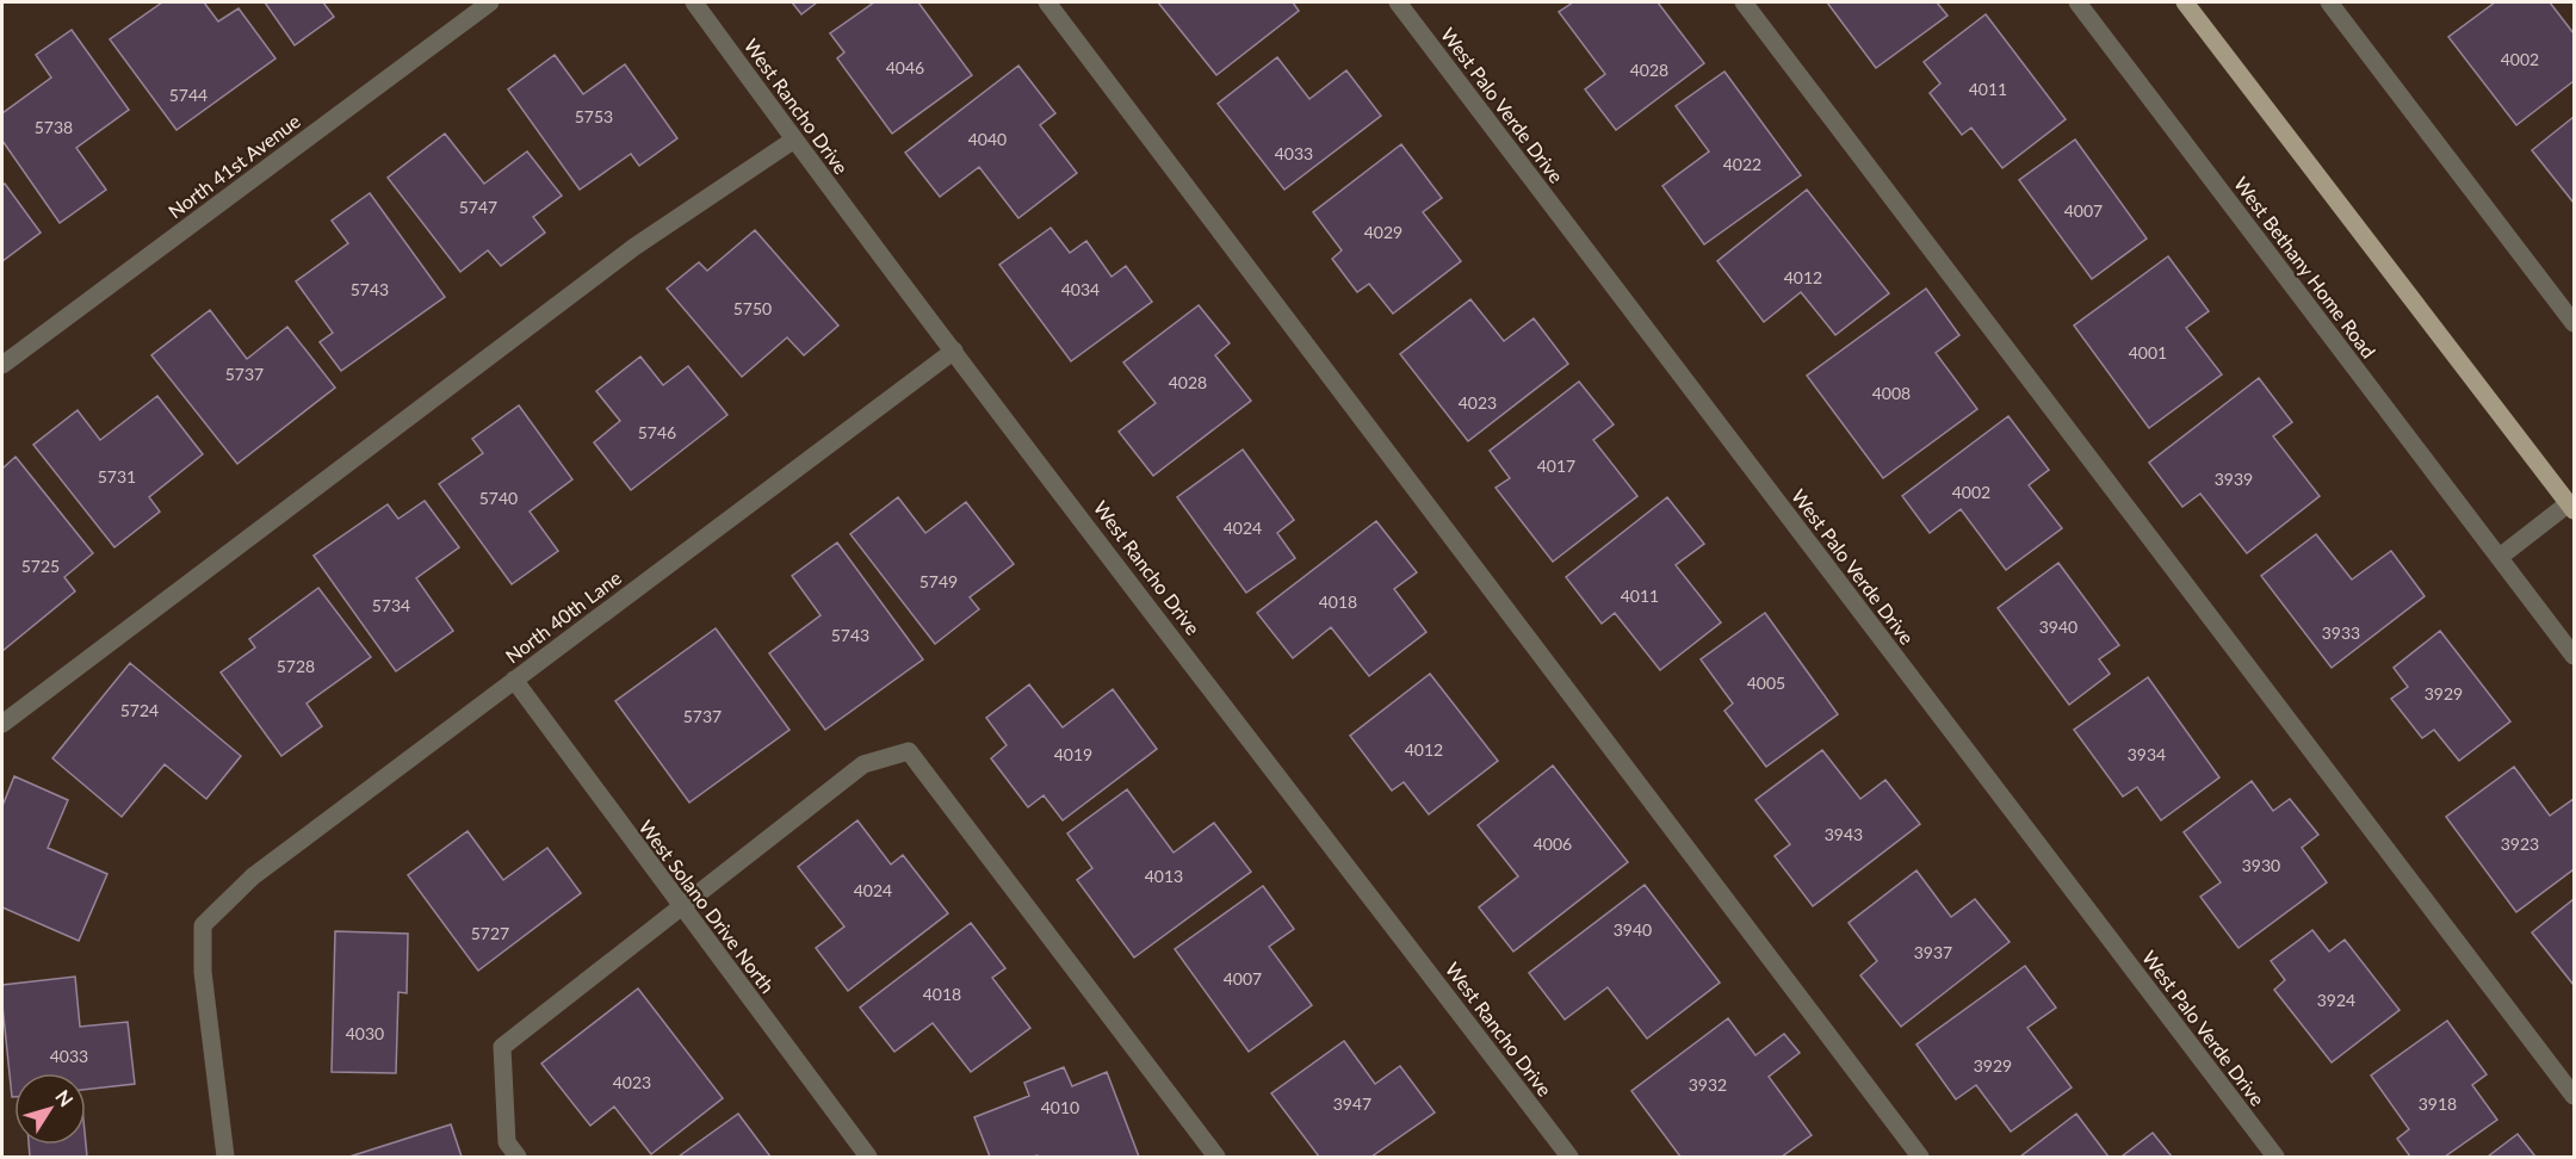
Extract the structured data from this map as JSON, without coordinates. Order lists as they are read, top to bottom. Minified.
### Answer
{"streets":{"street":["West Palo Verde Drive","West Rancho Drive","North 41st Avenue","West Bethany Home Road","North 40th Lane","West Solano Drive North"]},"crossings":[["West Rancho Drive","North 40th Lane"],["North 40th Lane","West Solano Drive North"]],"house_numbers":["4002","4046","4028","4011","5744","5753","5738","4040","4033","4022","5747","4007","4029","4012","5743","4034","5750","4001","5737","4028","4008","4023","5746","4017","5731","3939","4002","5740","4024","5725","5749","4011","4018","5734","3940","3933","5743","5728","4005","3929","5724","5737","4012","4019","3934","3943","4006","3923","3930","4013","4024","3940","5727","3937","4007","4018","3924","4030","4033","3929","4023","3932","3947","3918","4010"],"north":"top right"}
